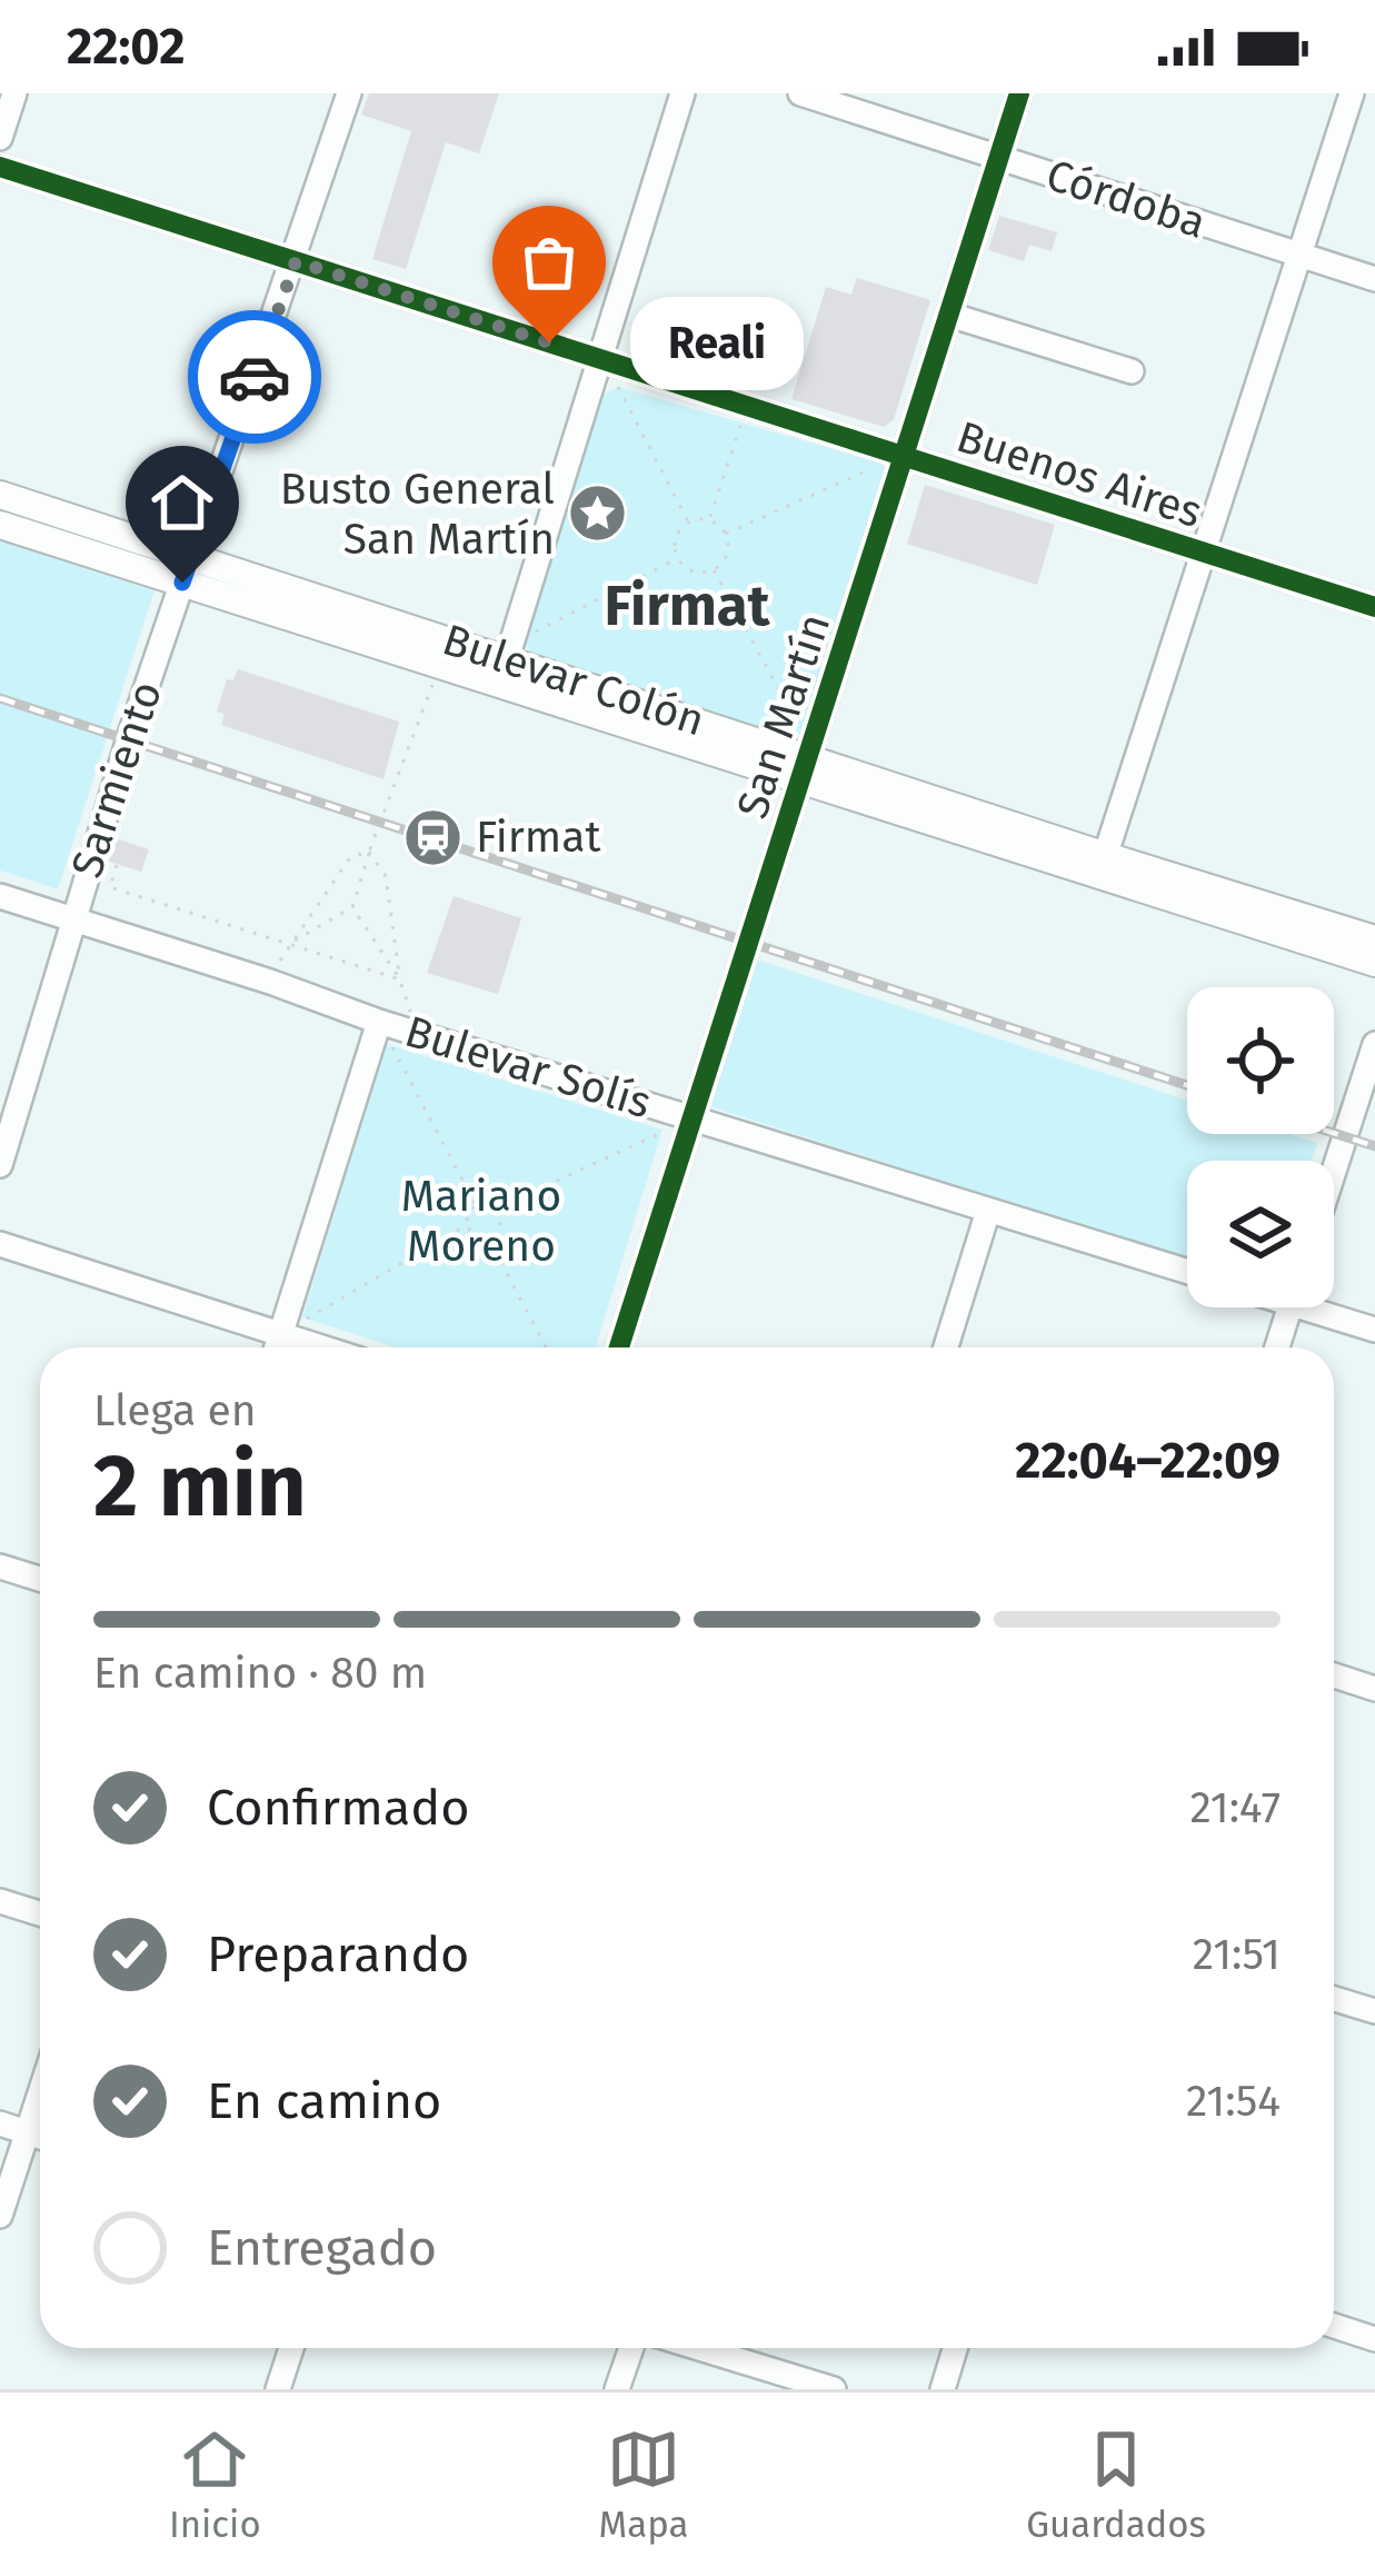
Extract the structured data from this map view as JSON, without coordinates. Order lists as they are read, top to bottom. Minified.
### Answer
{"streets":{"main road":["Bulevar Colón"],"street":["Córdoba","Buenos Aires","San Martín","Sarmiento","Bulevar Solís"]},"crossings":[["Córdoba","San Martín"],["Buenos Aires","San Martín"],["Buenos Aires","Sarmiento"],["Bulevar Colón","San Martín"],["Bulevar Colón","Sarmiento"],["San Martín","Bulevar Solís"],["Sarmiento","Bulevar Solís"]],"districts":["Firmat"],"parks":["Mariano Moreno"],"places":{"other":["Reali"],"place":["Busto General San Martín"],"station":["Firmat"]},"page":{"status":"22:02","bubble":"Reali","heading":["2 min","Llega en","22:04–22:09"],"bar":"En camino · 80 m","list":[["Confirmado","21:47"],["Preparando","21:51"],["En camino","21:54"],"Entregado"],"tabs":["Inicio","Mapa","Guardados"]}}
